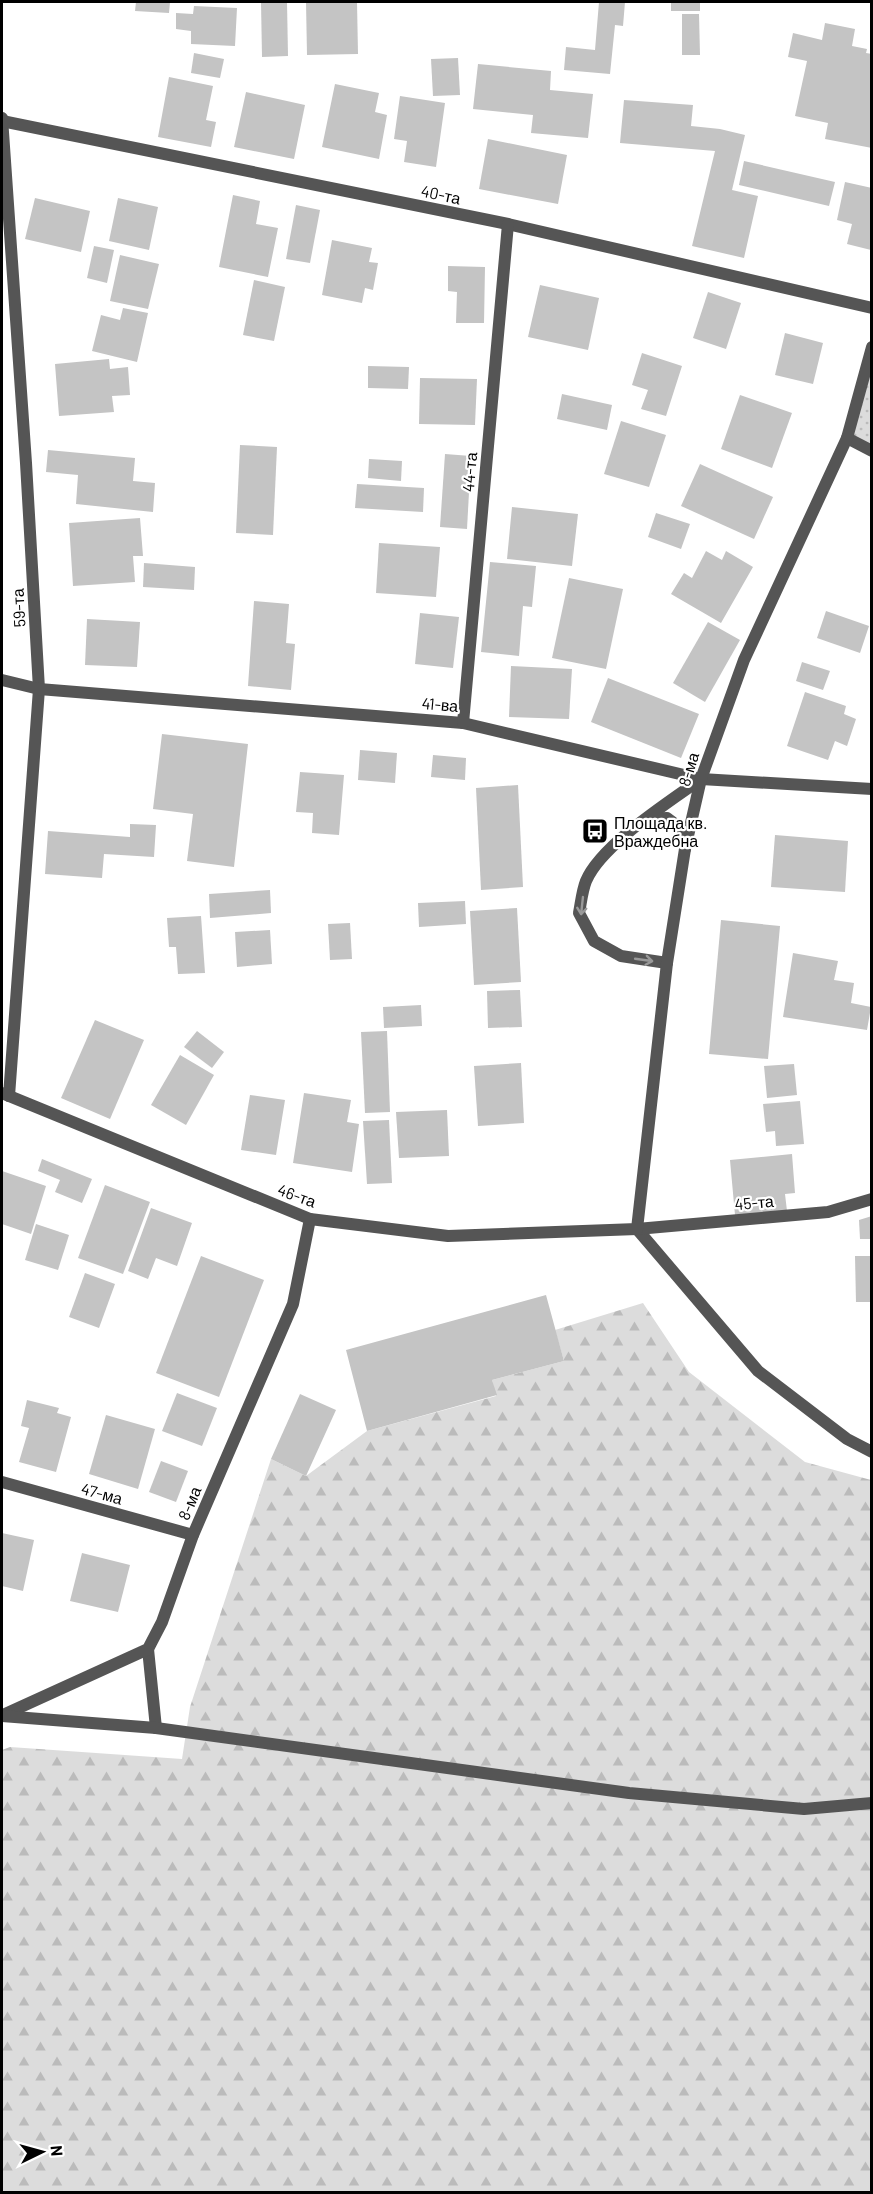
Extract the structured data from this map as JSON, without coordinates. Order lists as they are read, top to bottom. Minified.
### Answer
{"streets":{"street":["40-та","44-та","59-та","41-ва","8-ма","46-та","45-та","47-ма"]},"crossings":[["40-та","44-та"],["40-та","59-та"],["44-та","41-ва"],["59-та","41-ва"],["59-та","46-та"],["41-ва","8-ма"],["8-ма","46-та"],["8-ма","45-та"],["8-ма","47-ма"],["46-та","45-та"]],"places":{"bus stop":["Площада кв. Враждебна"]},"north":"right"}
